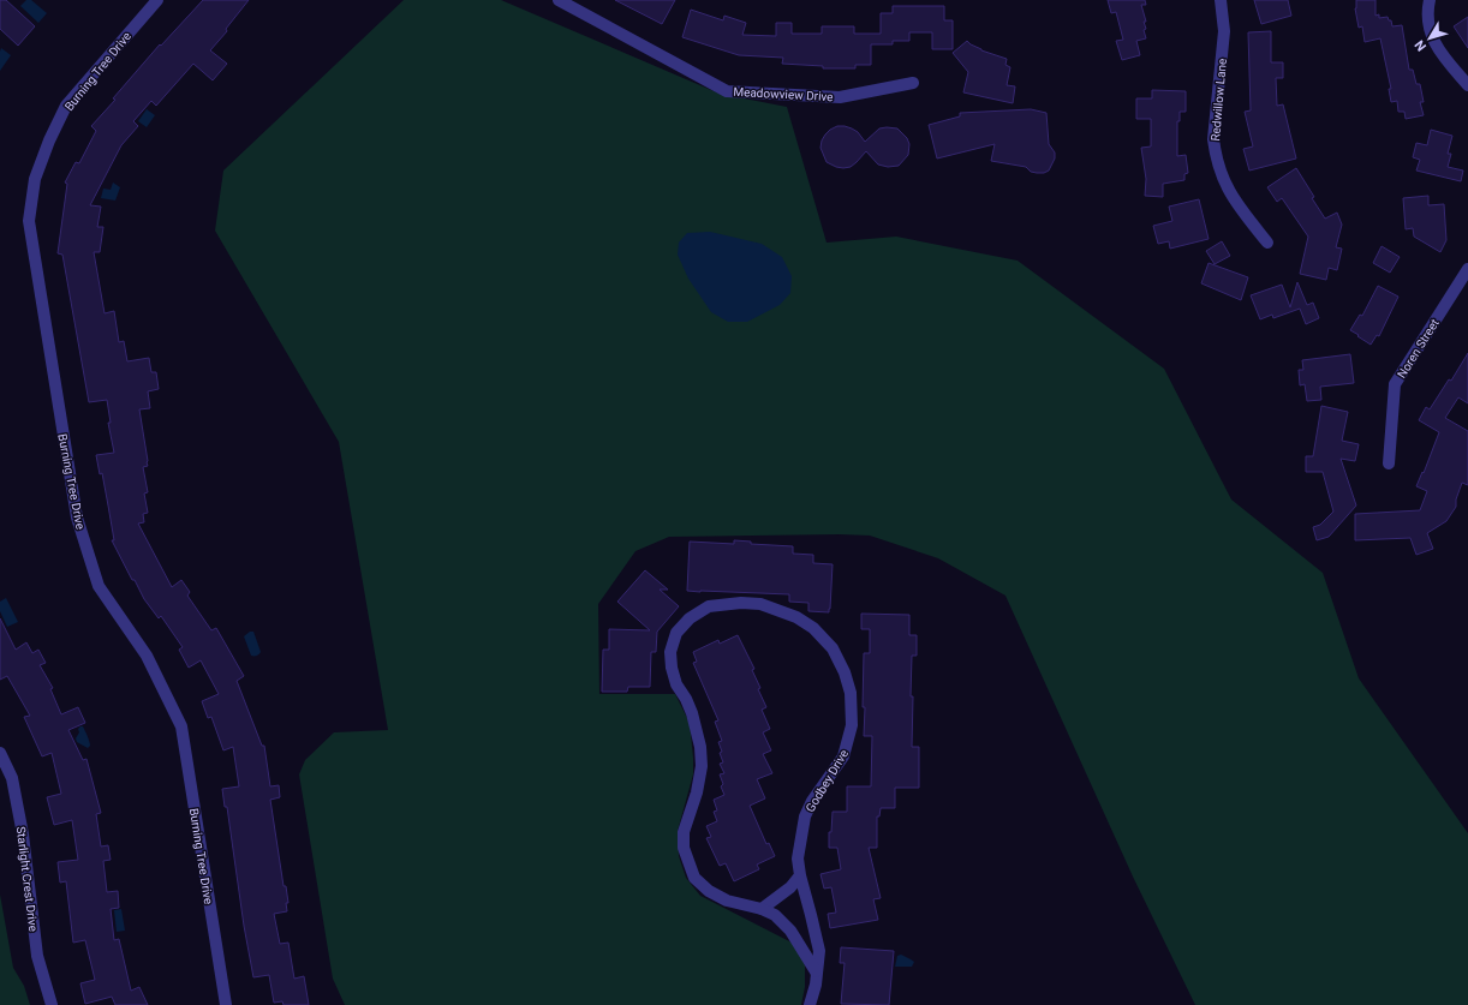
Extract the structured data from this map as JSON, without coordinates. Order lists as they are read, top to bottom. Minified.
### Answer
{"streets":{"street":["Burning Tree Drive","Meadowview Drive","Redwillow Lane","Noren Street","Godbey Drive","Starlight Crest Drive"]},"north":"bottom left"}
